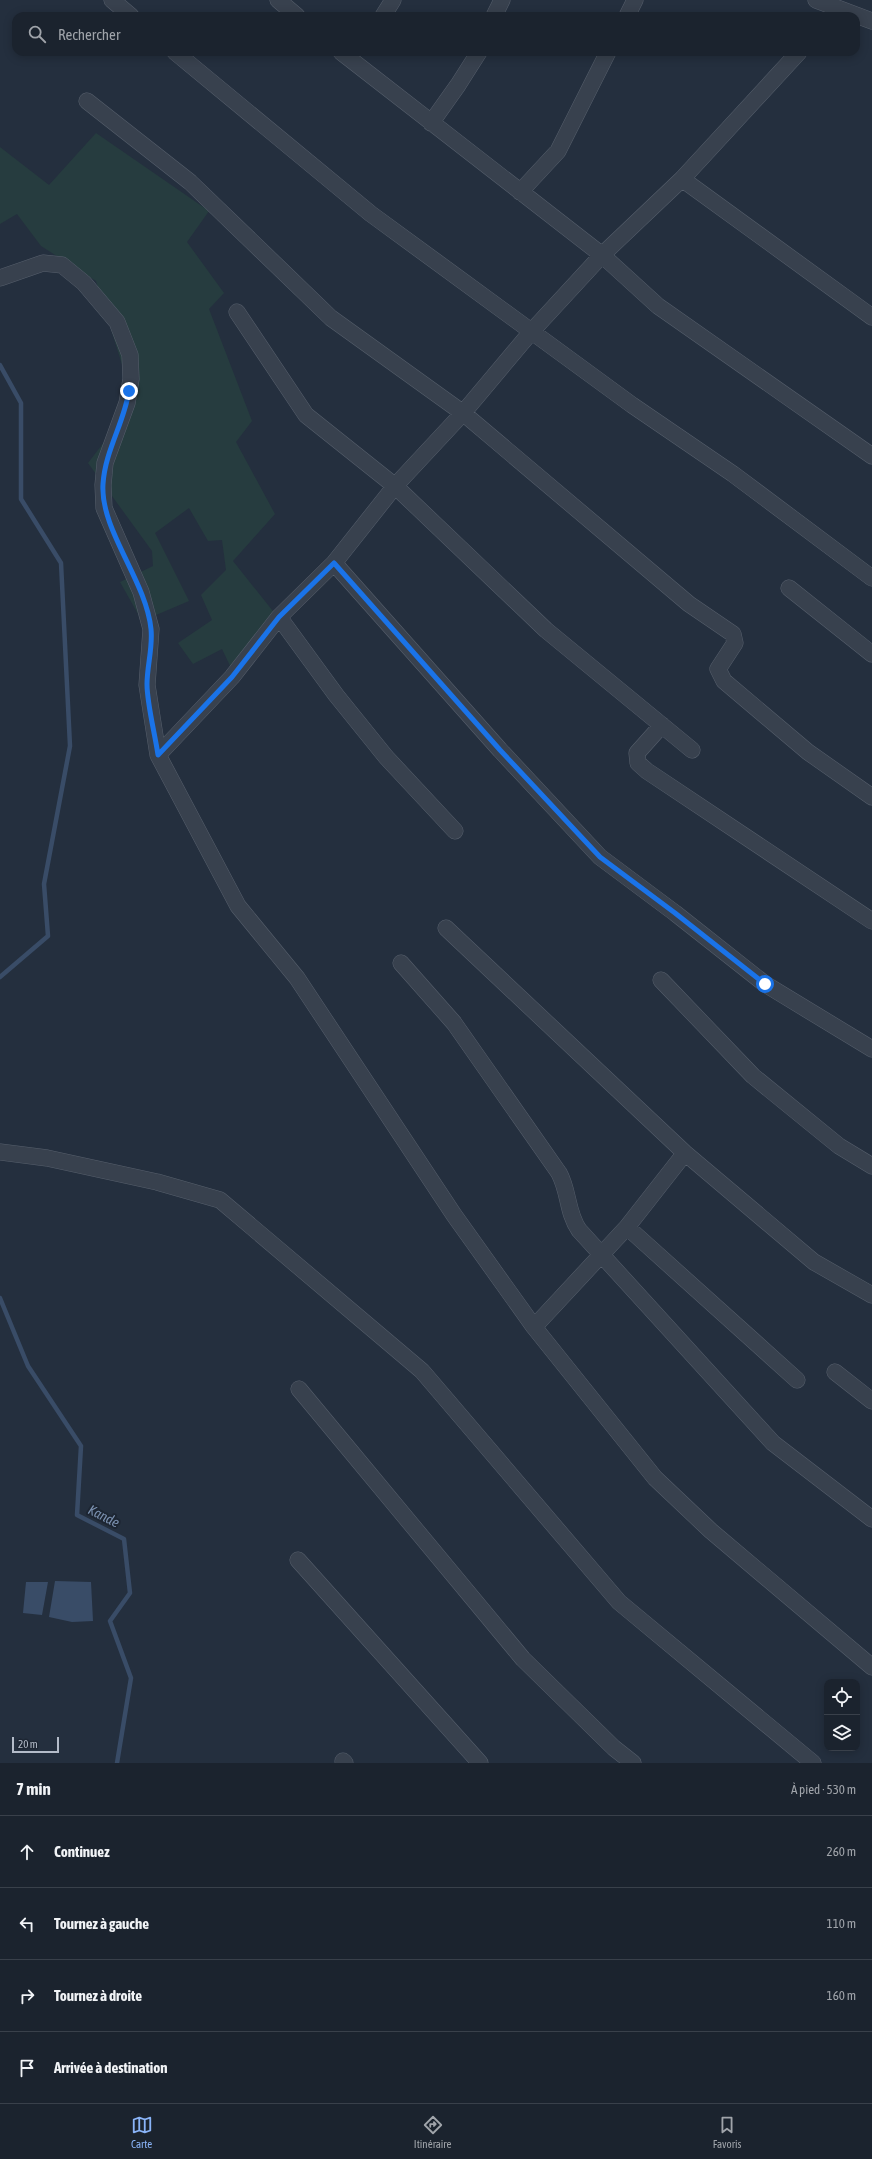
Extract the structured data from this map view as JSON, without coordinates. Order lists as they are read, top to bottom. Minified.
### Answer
{"water":["Kande"],"scale_bar":"20 m","page":{"search":"Rechercher","scale":"20 m","heading":["7 min","À pied · 530 m"],"list":[["Continuez","260 m"],["Tournez à gauche","110 m"],["Tournez à droite","160 m"],"Arrivée à destination"],"nav":["Carte","Itinéraire","Favoris"]}}
